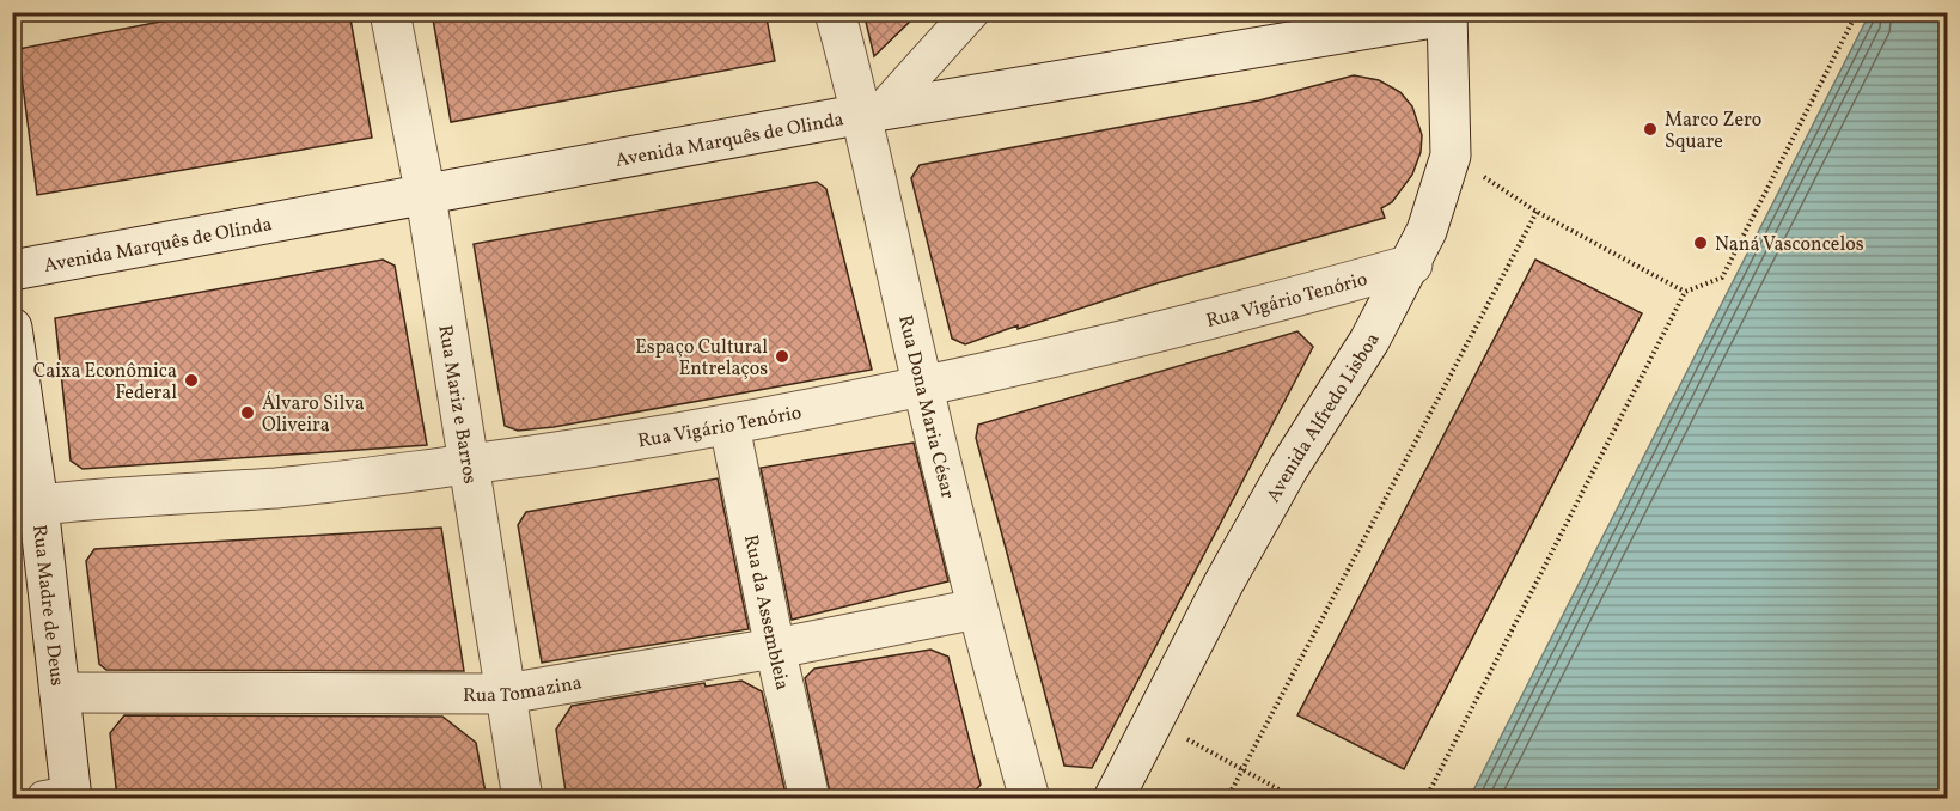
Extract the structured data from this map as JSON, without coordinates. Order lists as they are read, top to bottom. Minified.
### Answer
{"streets":{"street":["Avenida Marquês de Olinda","Rua Vigário Tenório","Rua Mariz e Barros","Rua Dona Maria César","Avenida Alfredo Lisboa","Rua Madre de Deus","Rua da Assembleia","Rua Tomazina"]},"crossings":[["Avenida Marquês de Olinda","Rua Mariz e Barros"],["Avenida Marquês de Olinda","Rua Dona Maria César"],["Avenida Marquês de Olinda","Avenida Alfredo Lisboa"],["Rua Vigário Tenório","Rua Mariz e Barros"],["Rua Vigário Tenório","Rua Dona Maria César"],["Rua Vigário Tenório","Avenida Alfredo Lisboa"],["Rua Vigário Tenório","Rua Madre de Deus"],["Rua Vigário Tenório","Rua da Assembleia"],["Rua Mariz e Barros","Rua Tomazina"],["Rua Dona Maria César","Rua Tomazina"],["Rua Madre de Deus","Rua Tomazina"],["Rua da Assembleia","Rua Tomazina"]],"places":["Marco Zero Square","Naná Vasconcelos","Espaço Cultural Entrelaços","Caixa Econômica Federal","Álvaro Silva Oliveira"]}
